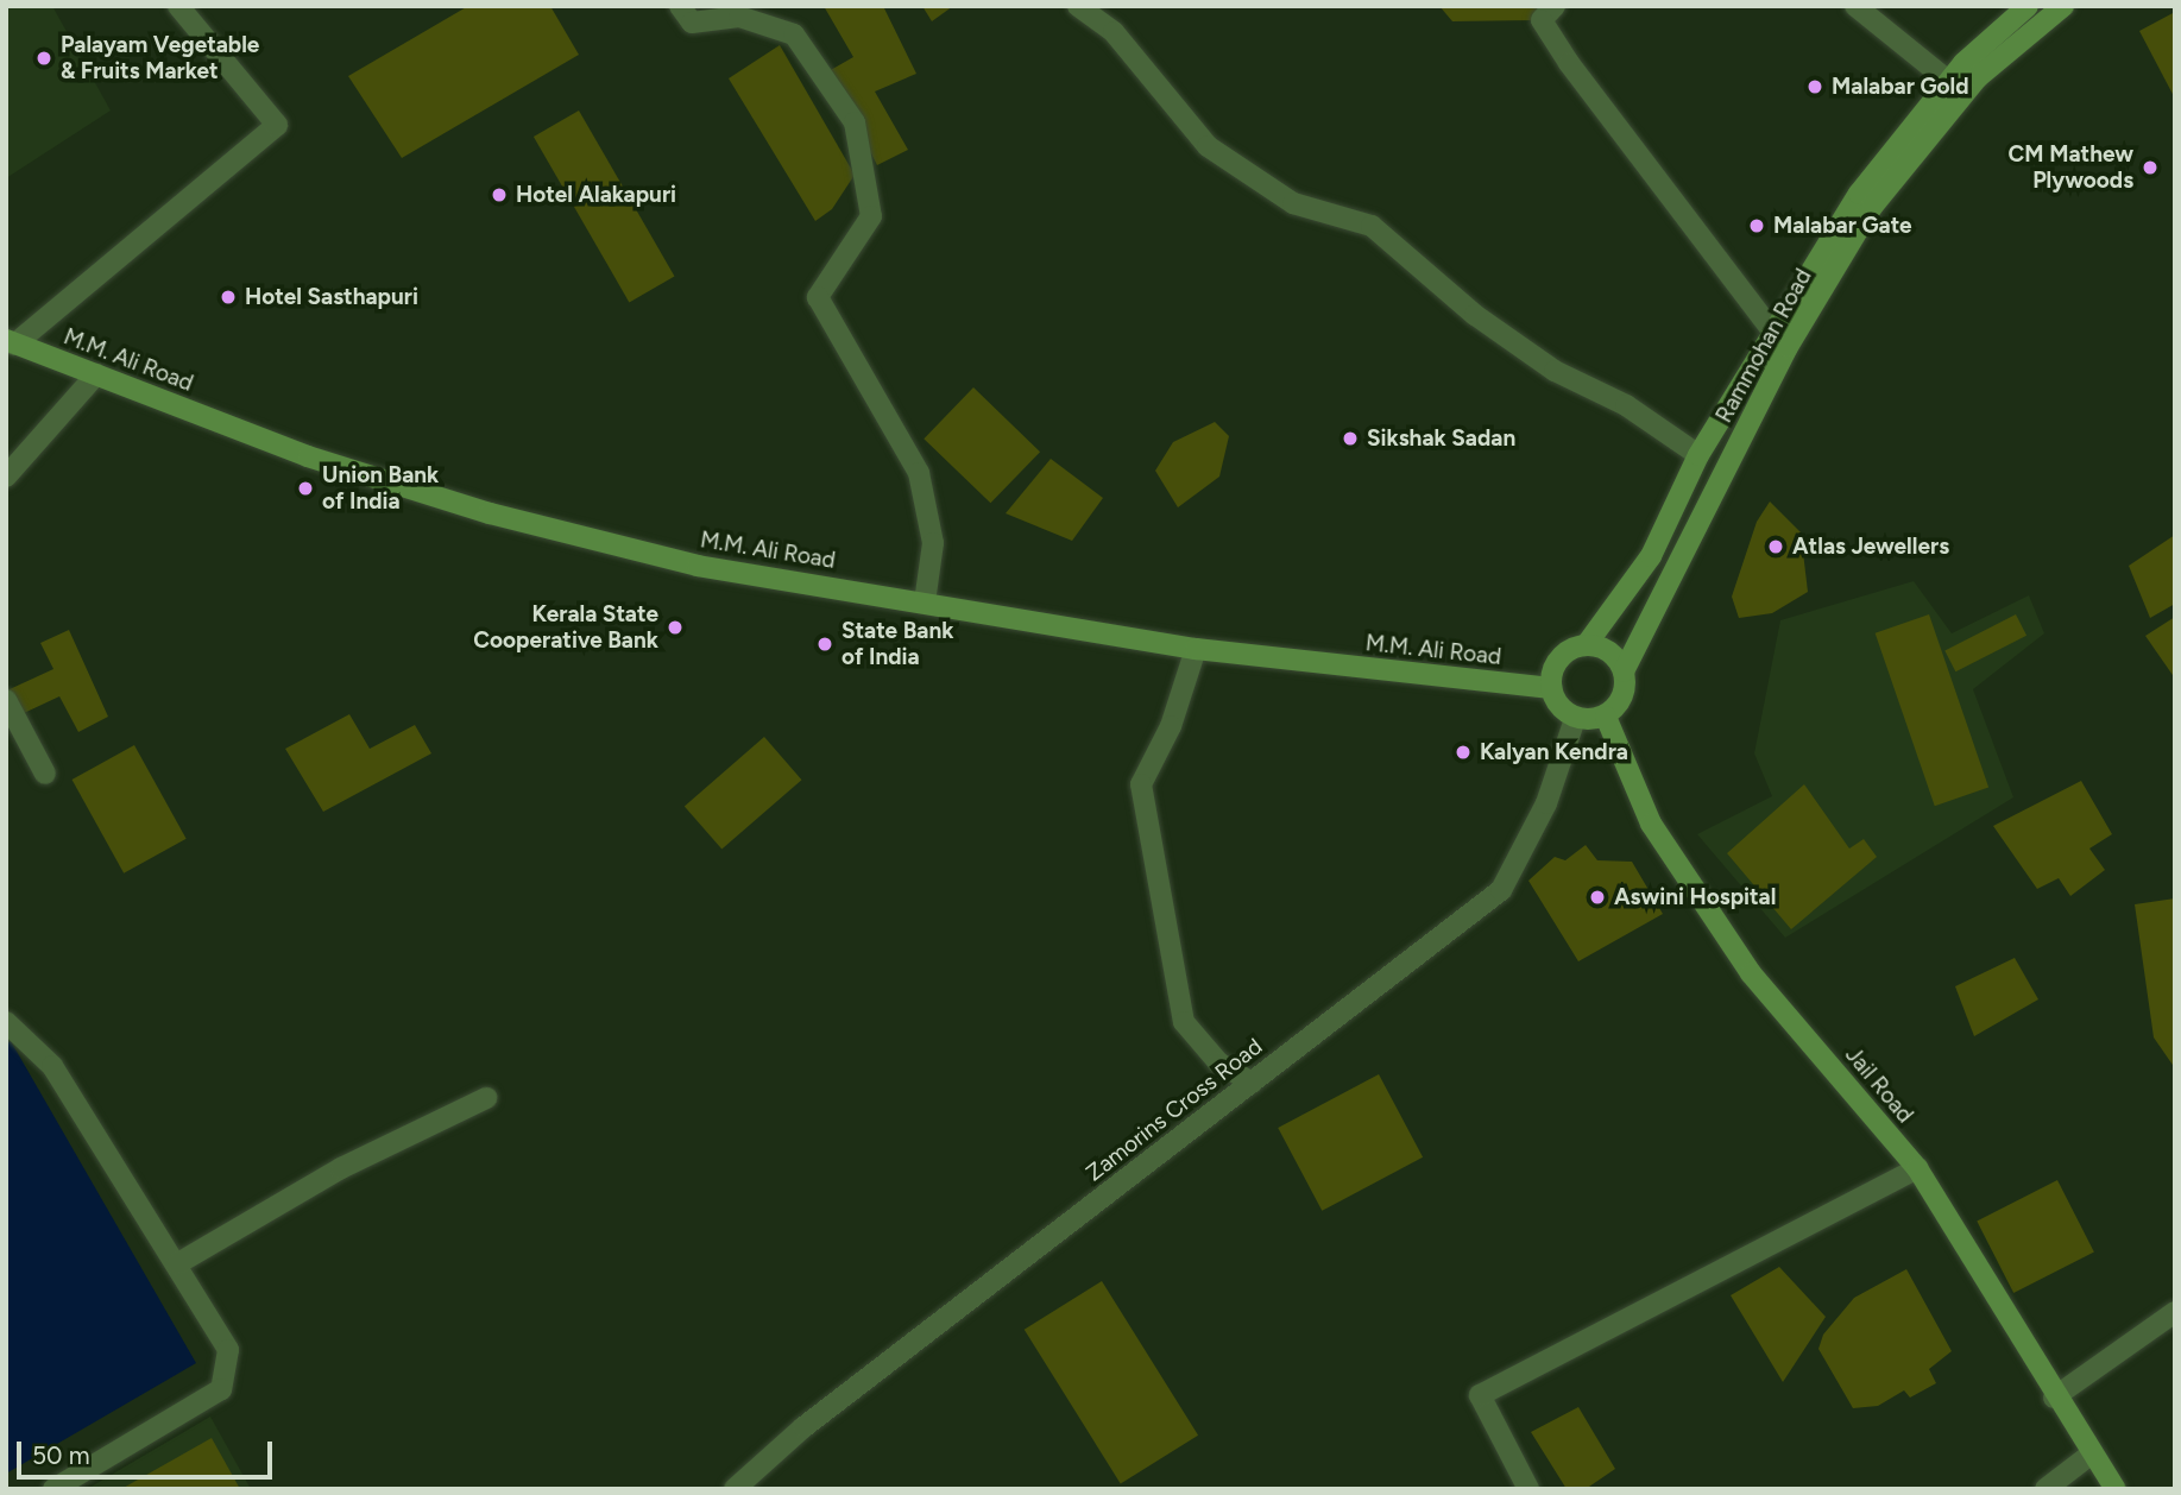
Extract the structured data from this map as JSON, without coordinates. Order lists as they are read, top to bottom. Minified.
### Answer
{"streets":{"main road":["Rammohan Road","M.M. Ali Road","Jail Road"],"street":["Zamorins Cross Road"]},"crossings":[["Rammohan Road","M.M. Ali Road"],["Rammohan Road","Jail Road"],["Rammohan Road","Zamorins Cross Road"],["M.M. Ali Road","Jail Road"],["M.M. Ali Road","Zamorins Cross Road"],["Jail Road","Zamorins Cross Road"]],"places":["Palayam Vegetable & Fruits Market","Malabar Gold","CM Mathew Plywoods","Hotel Alakapuri","Malabar Gate","Hotel Sasthapuri","Sikshak Sadan","Union Bank of India","Atlas Jewellers","Kerala State Cooperative Bank","State Bank of India","Kalyan Kendra","Aswini Hospital"],"scale_bar":"50 m"}
